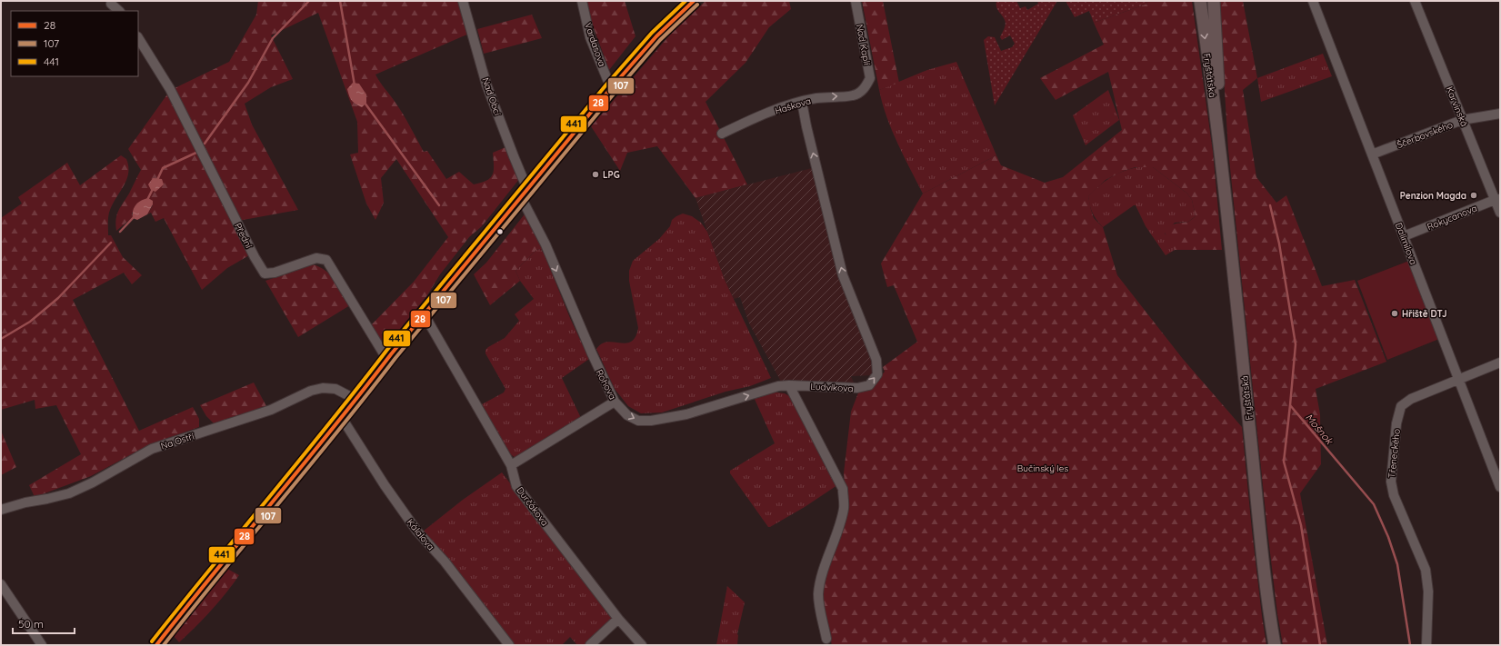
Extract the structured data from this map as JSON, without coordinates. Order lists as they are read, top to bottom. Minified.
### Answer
{"streets":{"main road":["Fryštátská"],"street":["Vardasova","Nad Kaplí","Nad Obcí","Haškova","Karvinská","Ščerbovského","Rokycanova","Přední","Dalimilova","Rohova","Ludvíkova","Na Ostří","Třeneckého","Durčákova","Kálalova"]},"crossings":[["Nad Kaplí","Haškova"],["Nad Obcí","Rohova"],["Haškova","Ludvíkova"],["Karvinská","Ščerbovského"],["Karvinská","Rokycanova"],["Ščerbovského","Dalimilova"],["Rokycanova","Dalimilova"],["Dalimilova","Třeneckého"],["Rohova","Ludvíkova"]],"one_way":["Haškova"],"water":["Mošnok"],"parks":["Bučinský les"],"places":["LPG","Penzion Magda","Hřiště DTJ"],"lines":["transit line 28","transit line 441","transit line 107"],"legend":["28","107","441"],"scale_bar":"50 m"}
